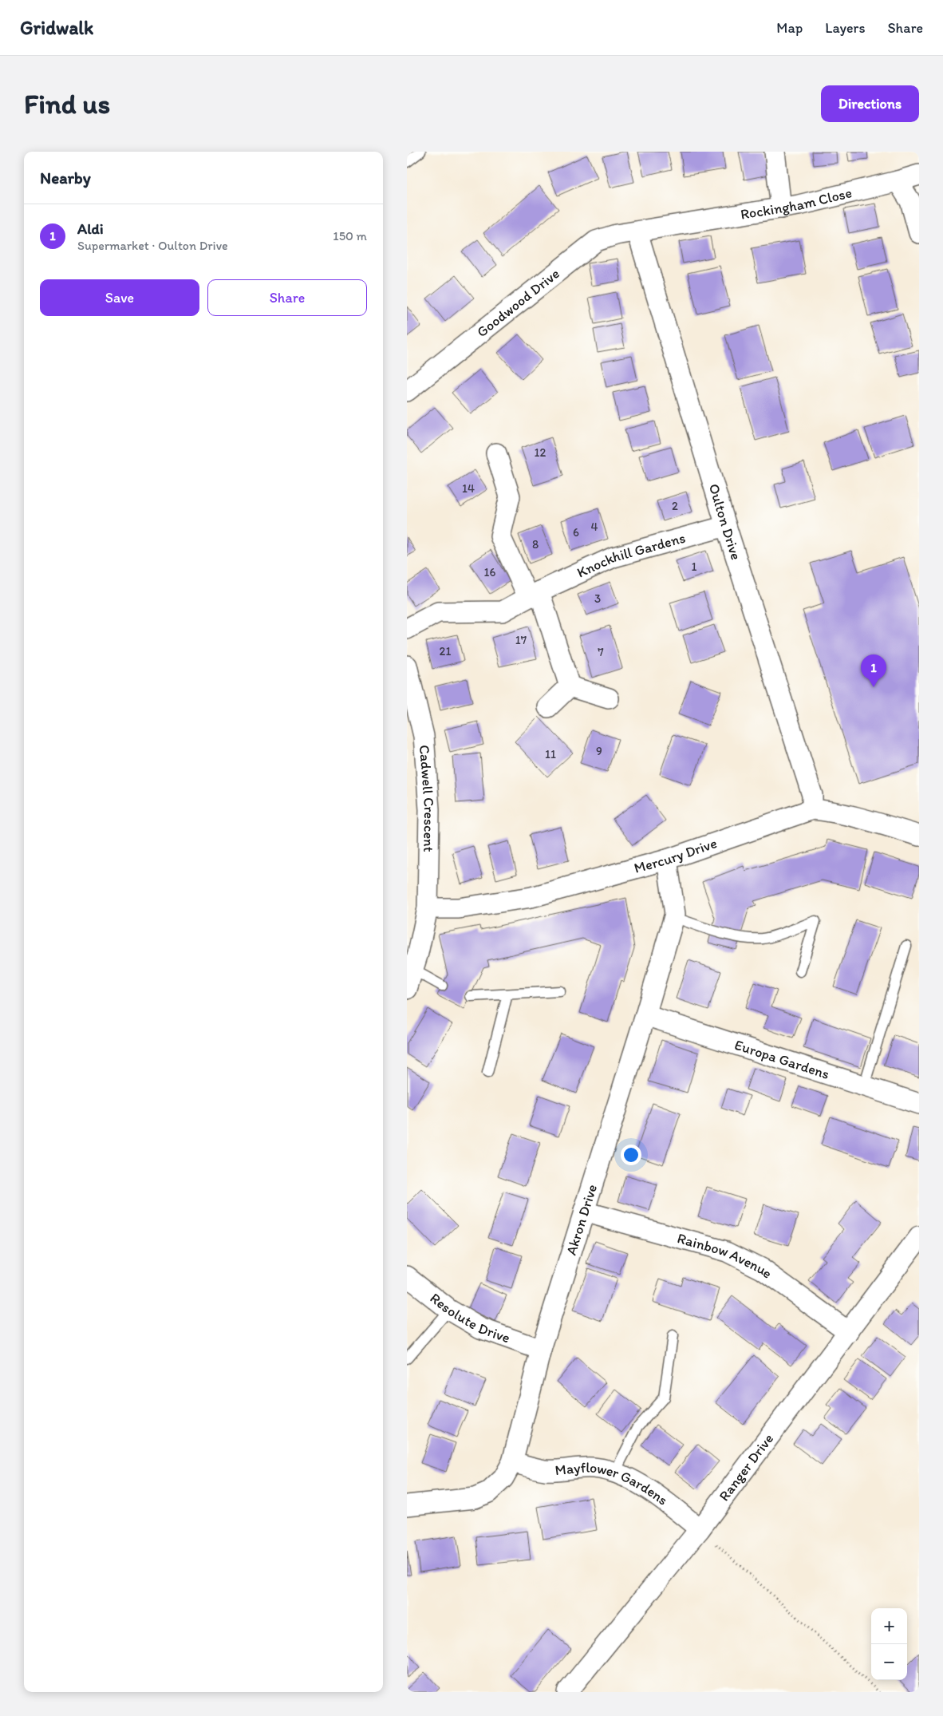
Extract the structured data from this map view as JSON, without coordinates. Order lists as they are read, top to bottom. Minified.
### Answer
{"streets":{"street":["Rockingham Close","Goodwood Drive","Oulton Drive","Knockhill Gardens","Cadwell Crescent","Mercury Drive","Europa Gardens","Akron Drive","Rainbow Avenue","Resolute Drive","Ranger Drive","Mayflower Gardens"]},"crossings":[["Rockingham Close","Goodwood Drive"],["Rockingham Close","Oulton Drive"],["Goodwood Drive","Oulton Drive"],["Oulton Drive","Knockhill Gardens"],["Oulton Drive","Mercury Drive"],["Cadwell Crescent","Mercury Drive"],["Mercury Drive","Akron Drive"],["Europa Gardens","Akron Drive"],["Akron Drive","Rainbow Avenue"],["Akron Drive","Resolute Drive"],["Akron Drive","Mayflower Gardens"],["Rainbow Avenue","Ranger Drive"],["Ranger Drive","Mayflower Gardens"]],"house_numbers":["12","14","2","4","6","8","1","16","3","17","21","7","9","11"],"page":{"header":"Gridwalk","nav":["Map","Layers","Share"],"buttons":["Directions",["Save","Share"]],"title":"Find us","heading":"Nearby","list":[{"mark":"1","name":"Aldi","note":"Supermarket · Oulton Drive","value":"150 m"}],"pins":"1","map_buttons":["+","−"]}}
